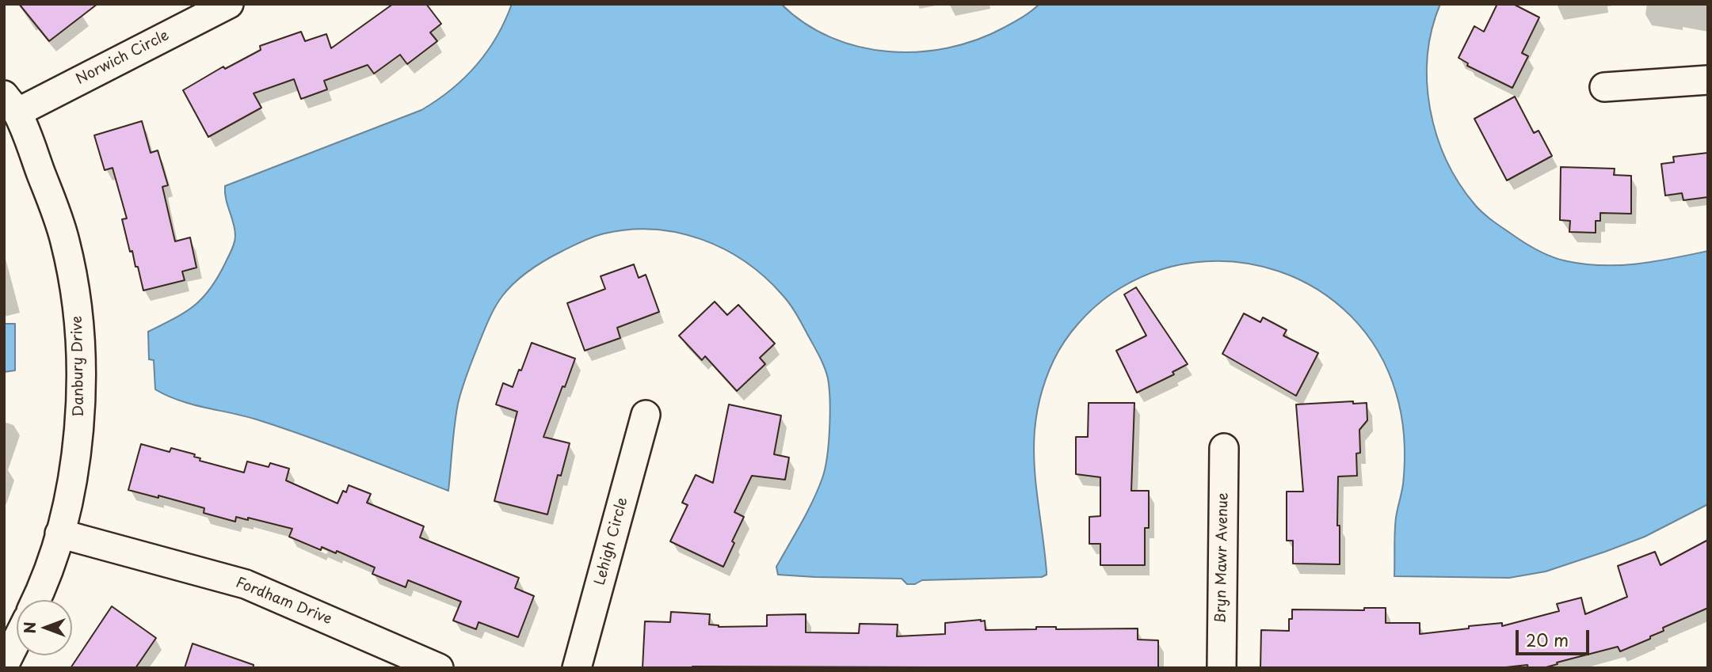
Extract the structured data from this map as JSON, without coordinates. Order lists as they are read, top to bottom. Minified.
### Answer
{"streets":{"street":["Norwich Circle","Danbury Drive","Lehigh Circle","Bryn Mawr Avenue","Fordham Drive"]},"crossings":[["Norwich Circle","Danbury Drive"],["Danbury Drive","Fordham Drive"]],"scale_bar":"20 m","north":"left"}
